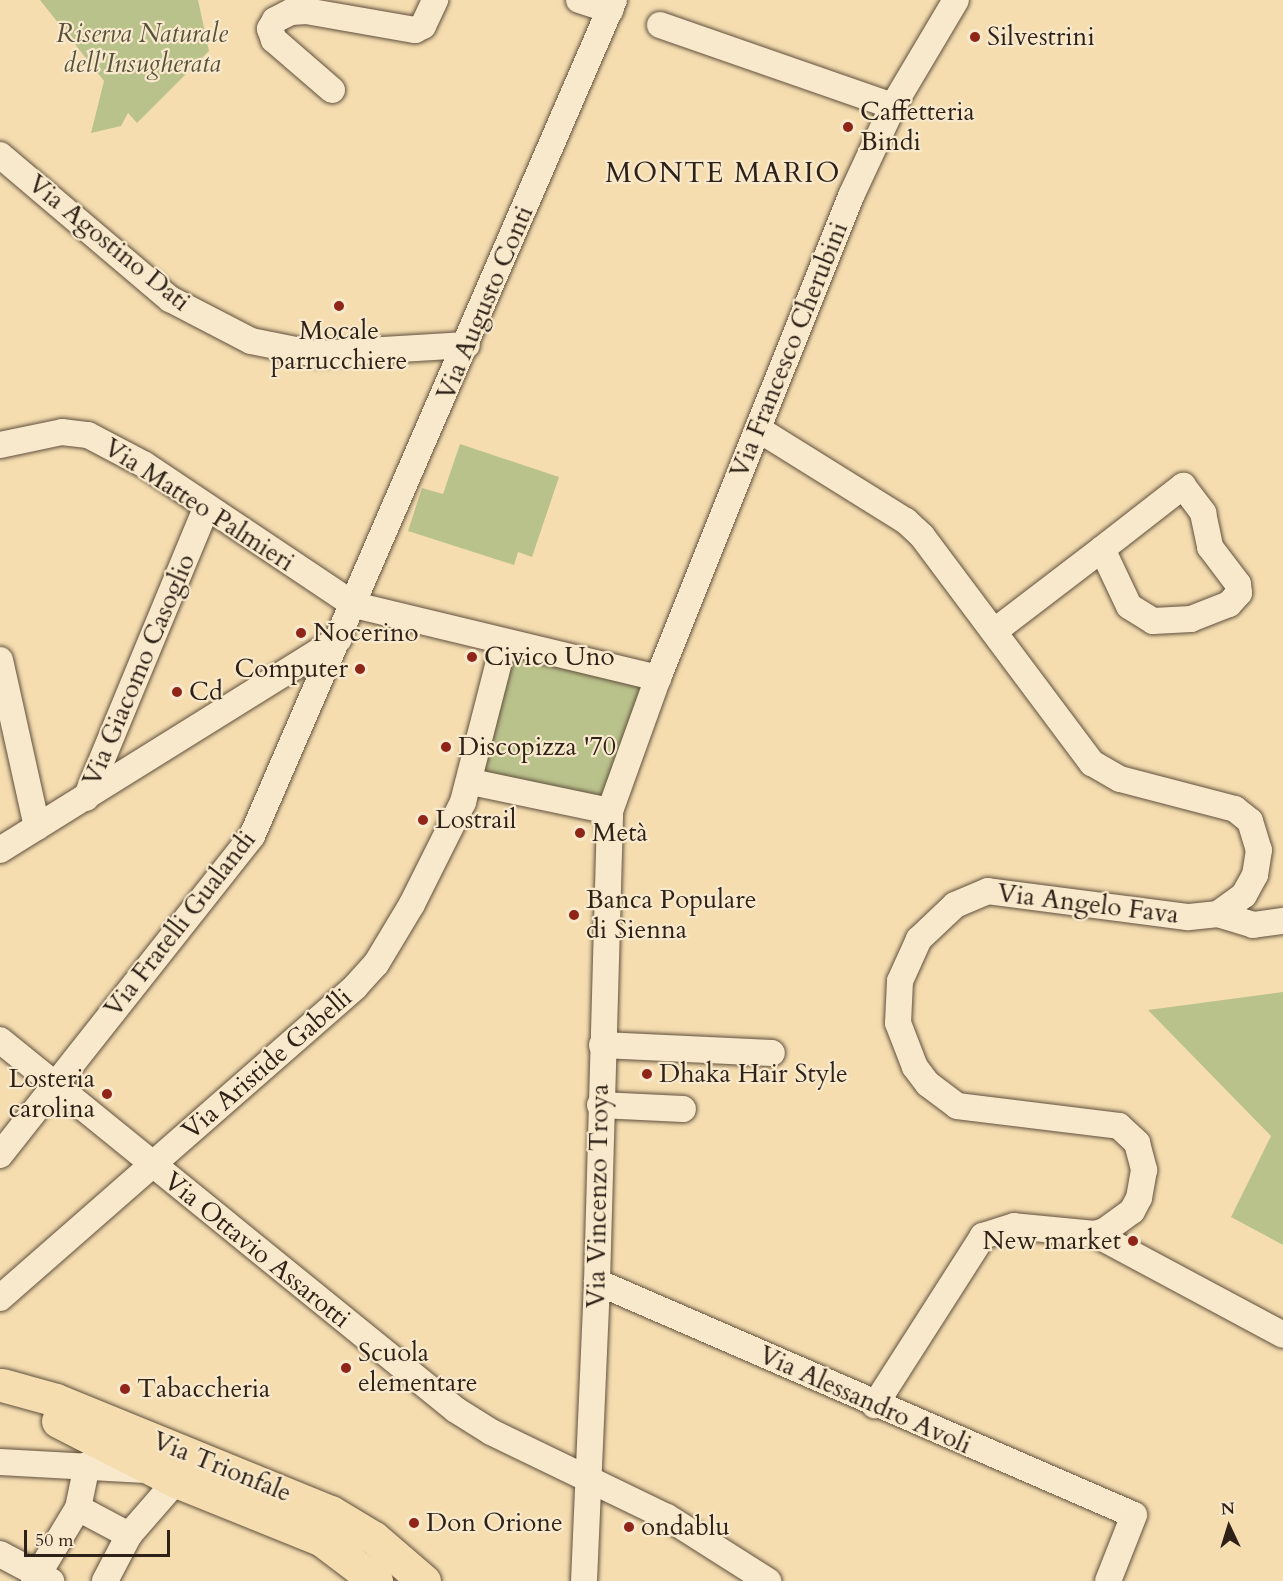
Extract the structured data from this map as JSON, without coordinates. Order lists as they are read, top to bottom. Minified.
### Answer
{"streets":{"main road":["Via Trionfale"],"street":["Via Agostino Dati","Via Augusto Conti","Via Francesco Cherubini","Via Matteo Palmieri","Via Giacomo Casoglio","Via Angelo Fava","Via Fratelli Gualandi","Via Aristide Gabelli","Via Vincenzo Troya","Via Ottavio Assarotti","Via Alessandro Avoli"]},"crossings":[["Via Agostino Dati","Via Augusto Conti"],["Via Augusto Conti","Via Matteo Palmieri"],["Via Augusto Conti","Via Fratelli Gualandi"],["Via Francesco Cherubini","Via Matteo Palmieri"],["Via Francesco Cherubini","Via Vincenzo Troya"],["Via Matteo Palmieri","Via Giacomo Casoglio"],["Via Matteo Palmieri","Via Aristide Gabelli"],["Via Fratelli Gualandi","Via Ottavio Assarotti"],["Via Aristide Gabelli","Via Ottavio Assarotti"],["Via Vincenzo Troya","Via Ottavio Assarotti"],["Via Vincenzo Troya","Via Alessandro Avoli"]],"districts":["MONTE MARIO"],"parks":["Riserva Naturale dell'Insugherata"],"places":["Silvestrini","Caffetteria Bindi","Mocale parrucchiere","Nocerino","Civico Uno","Computer","Cd","Discopizza '70","Lostrail","Metà","Banca Populare di Sienna","Dhaka Hair Style","Losteria carolina","New market","Scuola elementare","Tabaccheria","Don Orione","ondablu"],"scale_bar":"50 m","north":"top"}
